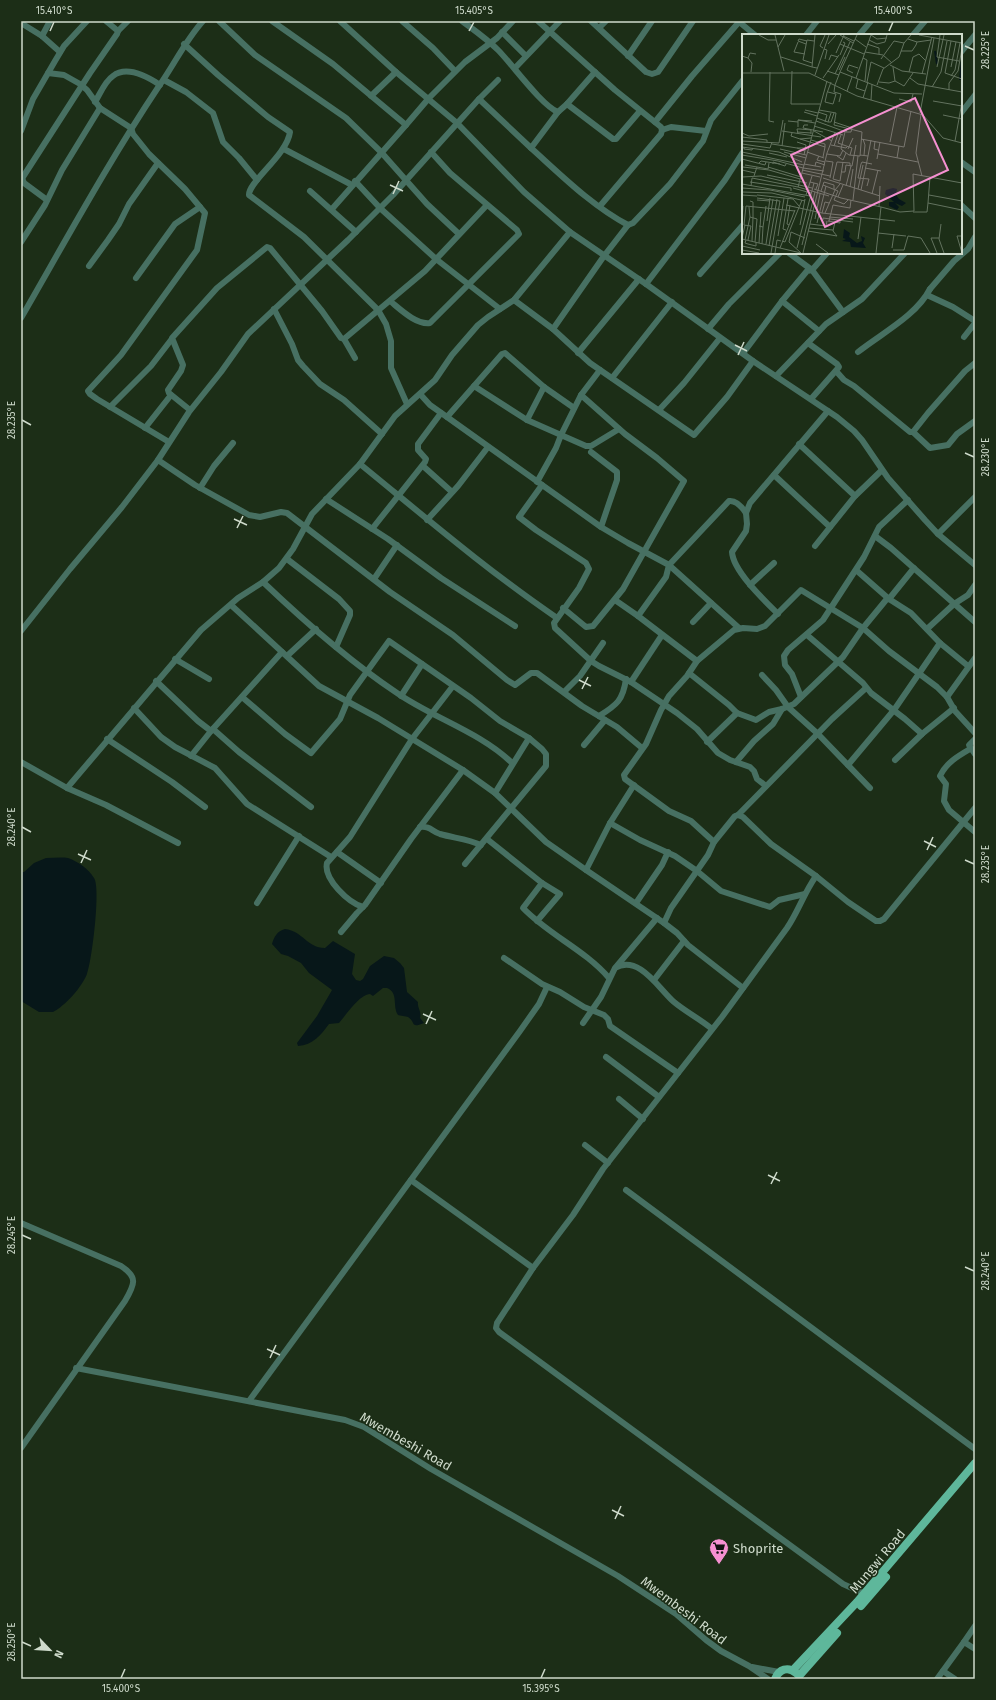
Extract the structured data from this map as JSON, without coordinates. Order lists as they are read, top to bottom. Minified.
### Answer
{"streets":{"main road":["Mungwi Road"],"street":["Mwembeshi Road"]},"places":{"supermarket":["Shoprite"]},"north":"bottom right","coordinates":["15.410°S","15.405°S","15.400°S","28.225°E","28.235°E","28.230°E","28.240°E","28.245°E","28.250°E","15.395°S"]}
